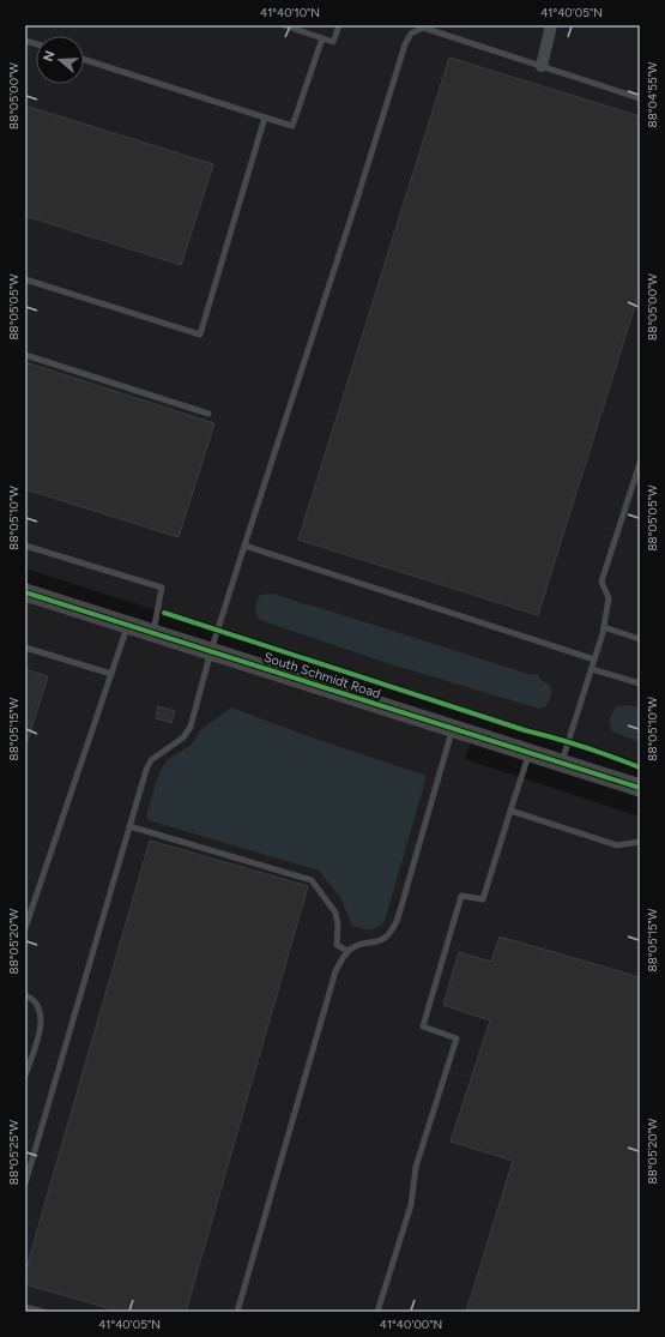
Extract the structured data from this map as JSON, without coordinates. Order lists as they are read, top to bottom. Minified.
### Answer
{"streets":{"street":["South Schmidt Road"]},"north":"left","coordinates":["41°40'10\"N","41°40'05\"N","88°04'55\"W","88°05'00\"W","88°05'05\"W","88°05'10\"W","88°05'15\"W","88°05'20\"W","88°05'25\"W","41°40'00\"N"]}
